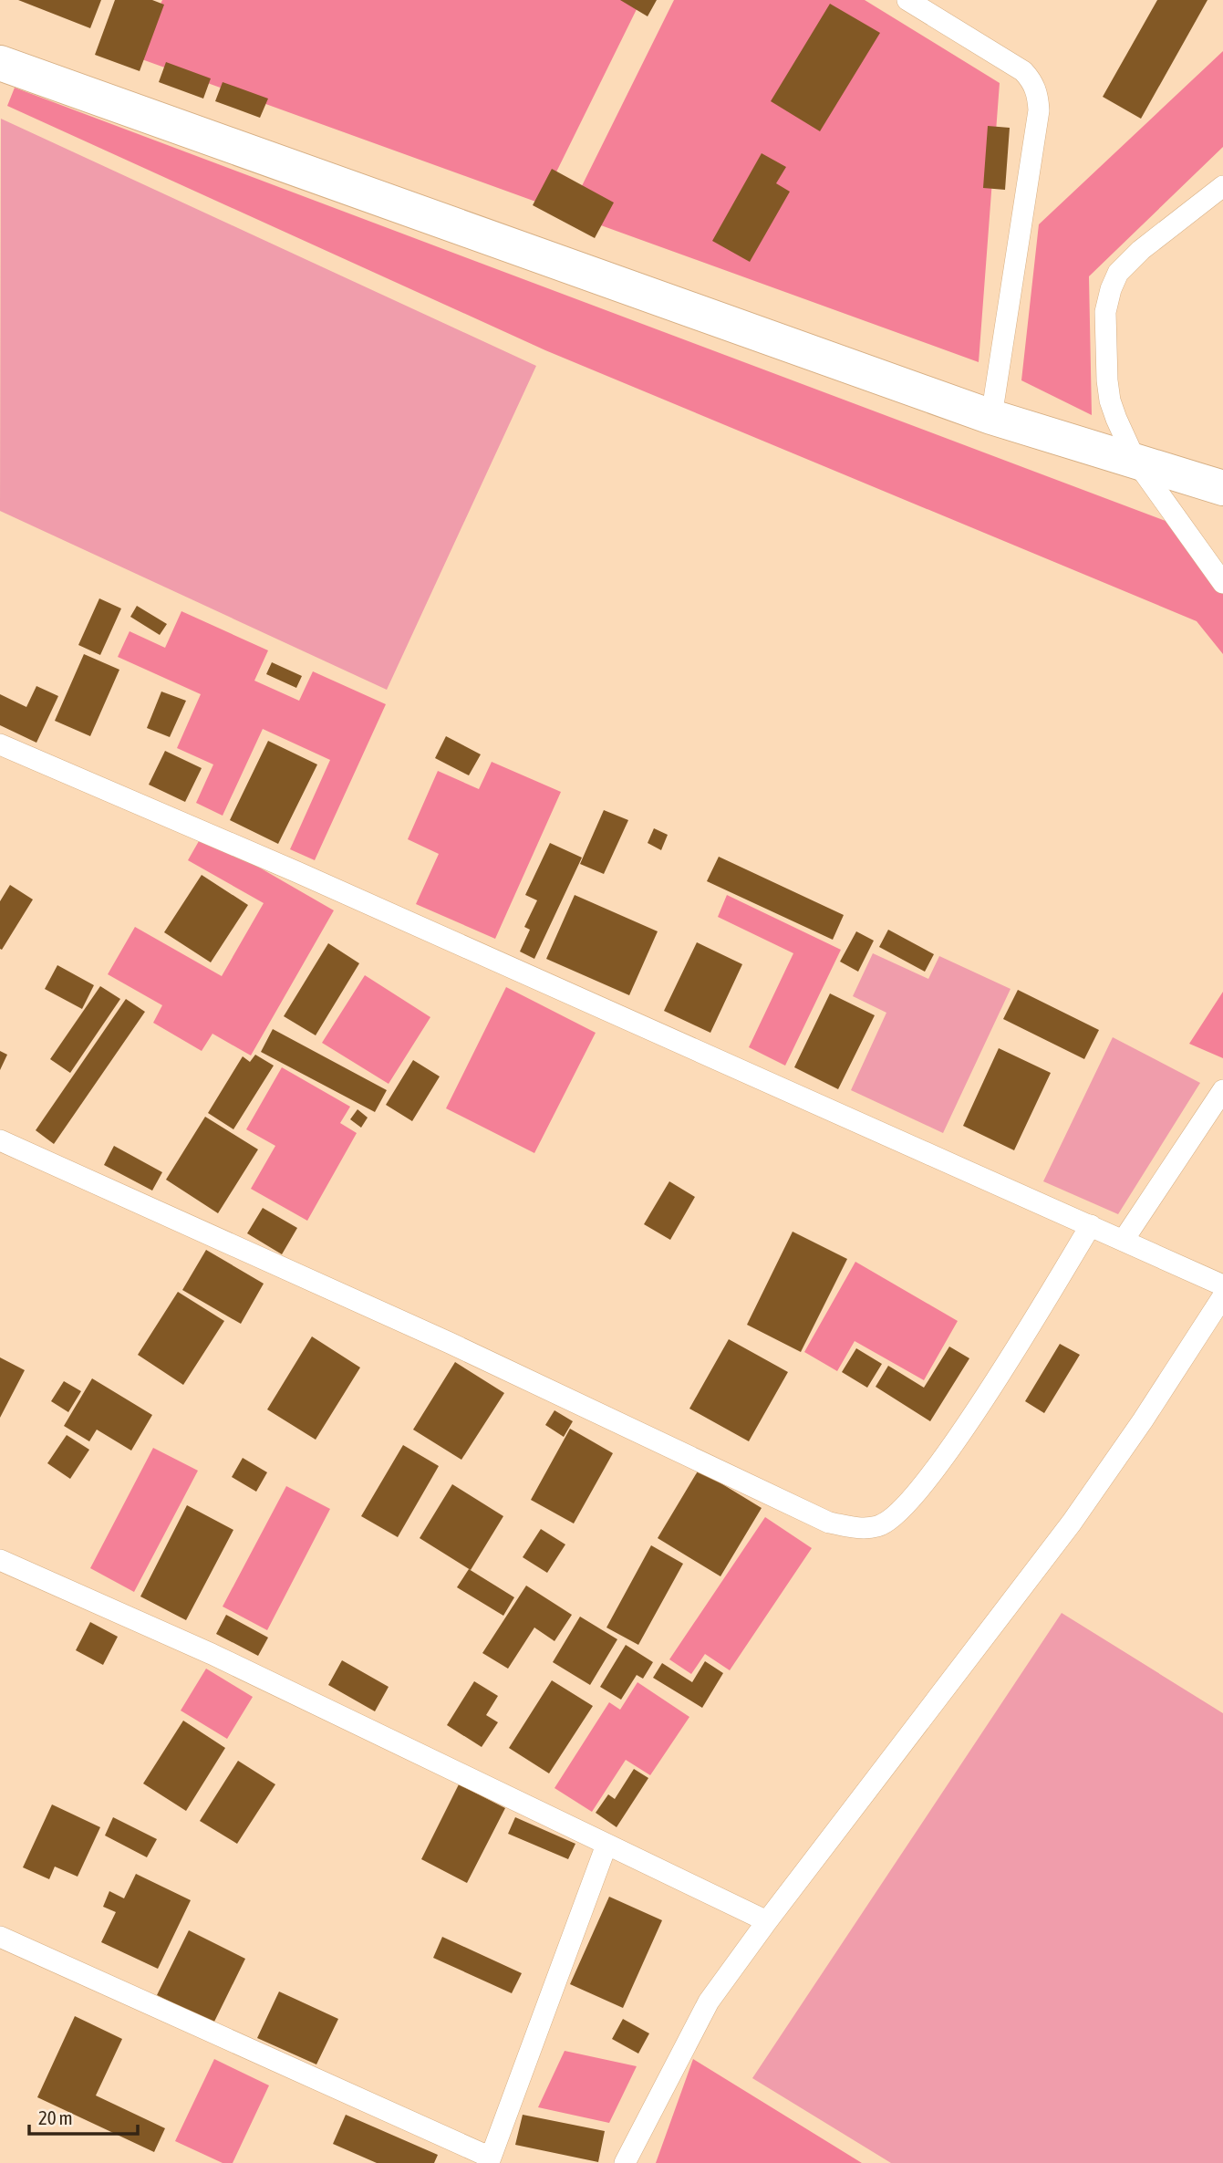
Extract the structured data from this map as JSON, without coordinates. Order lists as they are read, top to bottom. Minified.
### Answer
{"scale_bar":"20 m"}
